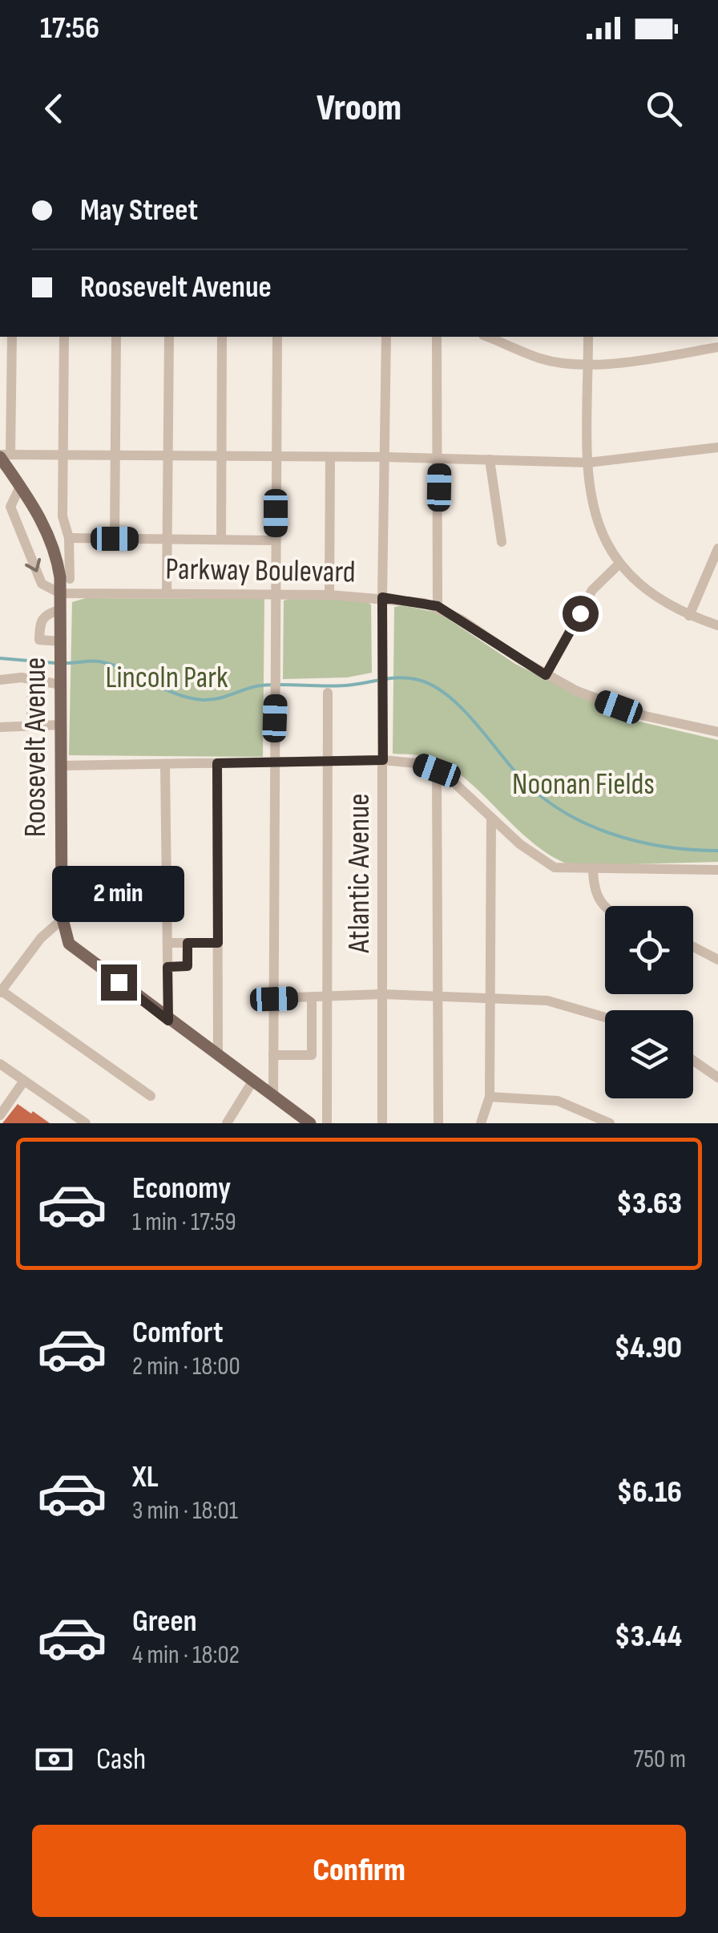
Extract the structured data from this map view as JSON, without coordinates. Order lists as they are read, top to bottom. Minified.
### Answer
{"streets":{"main road":["Roosevelt Avenue"],"street":["Parkway Boulevard","Atlantic Avenue"]},"crossings":[["Parkway Boulevard","Roosevelt Avenue"],["Parkway Boulevard","Atlantic Avenue"]],"parks":["Lincoln Park","Noonan Fields"],"page":{"status":"17:56","header":"Vroom","banner":["May Street","Roosevelt Avenue"],"bubble":"2 min","list":[{"name":"Economy","note":"1 min · 17:59","value":"$3.63"},{"name":"Comfort","note":"2 min · 18:00","value":"$4.90"},{"name":"XL","note":"3 min · 18:01","value":"$6.16"},{"name":"Green","note":"4 min · 18:02","value":"$3.44"}],"pay":["Cash","750 m"],"buttons":"Confirm"}}
